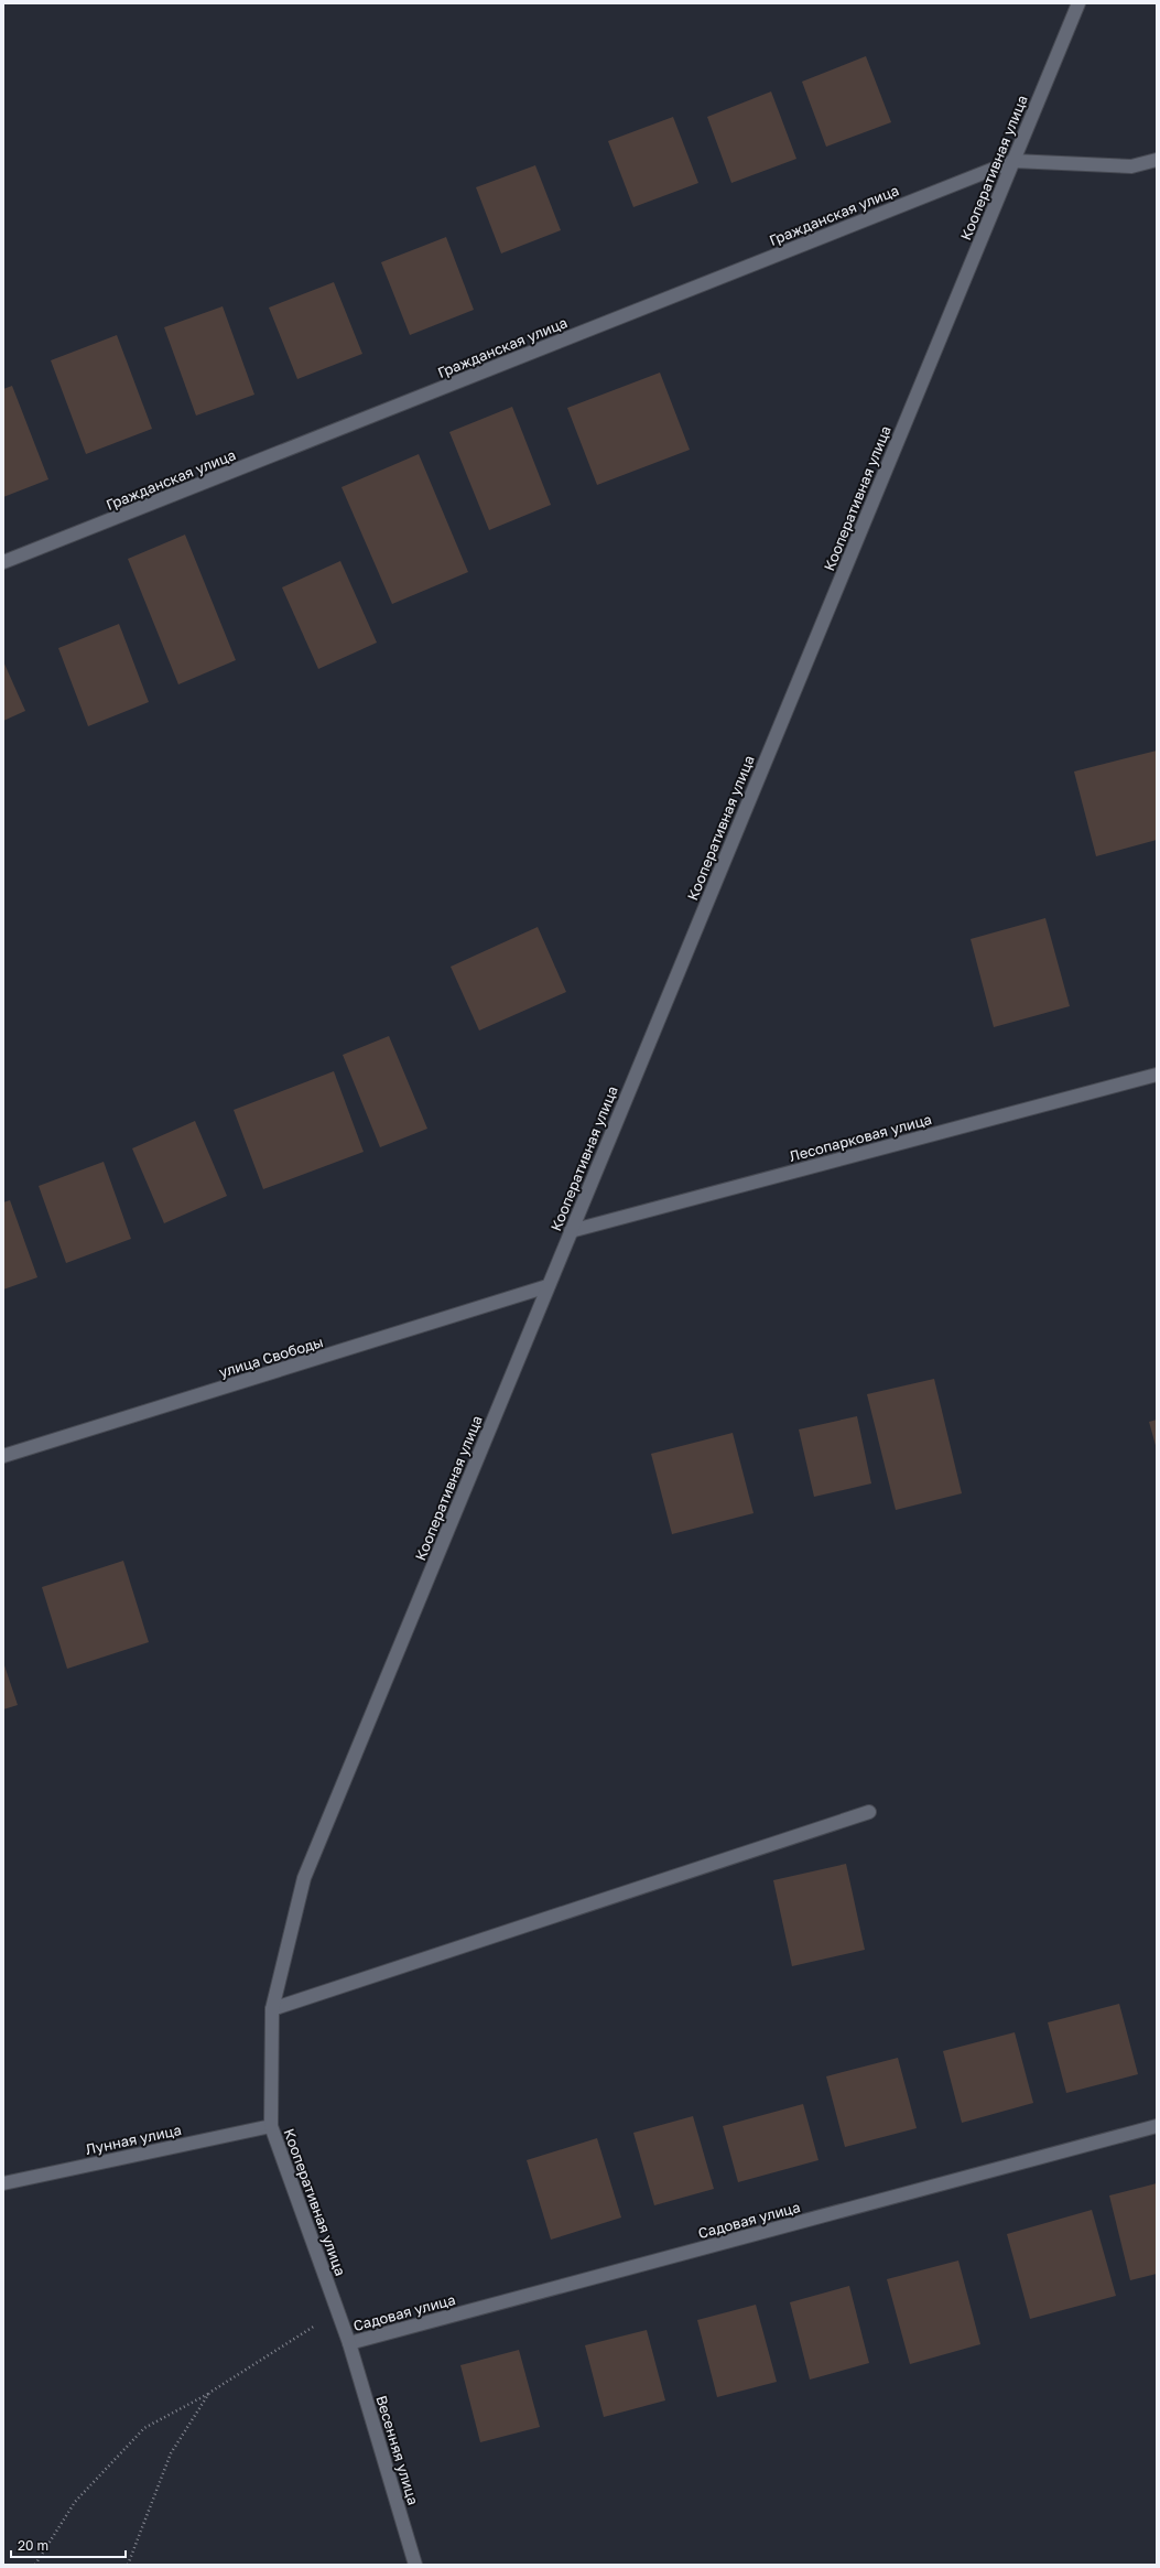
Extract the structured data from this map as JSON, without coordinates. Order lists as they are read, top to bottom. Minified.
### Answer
{"streets":{"street":["Кооперативная улица","Гражданская улица","Лесопарковая улица","улица Свободы","Лунная улица","Садовая улица","Весенняя улица"]},"crossings":[["Кооперативная улица","Гражданская улица"],["Кооперативная улица","Лесопарковая улица"],["Кооперативная улица","улица Свободы"],["Кооперативная улица","Лунная улица"],["Кооперативная улица","Садовая улица"],["Кооперативная улица","Весенняя улица"],["Садовая улица","Весенняя улица"]],"scale_bar":"20 m"}
